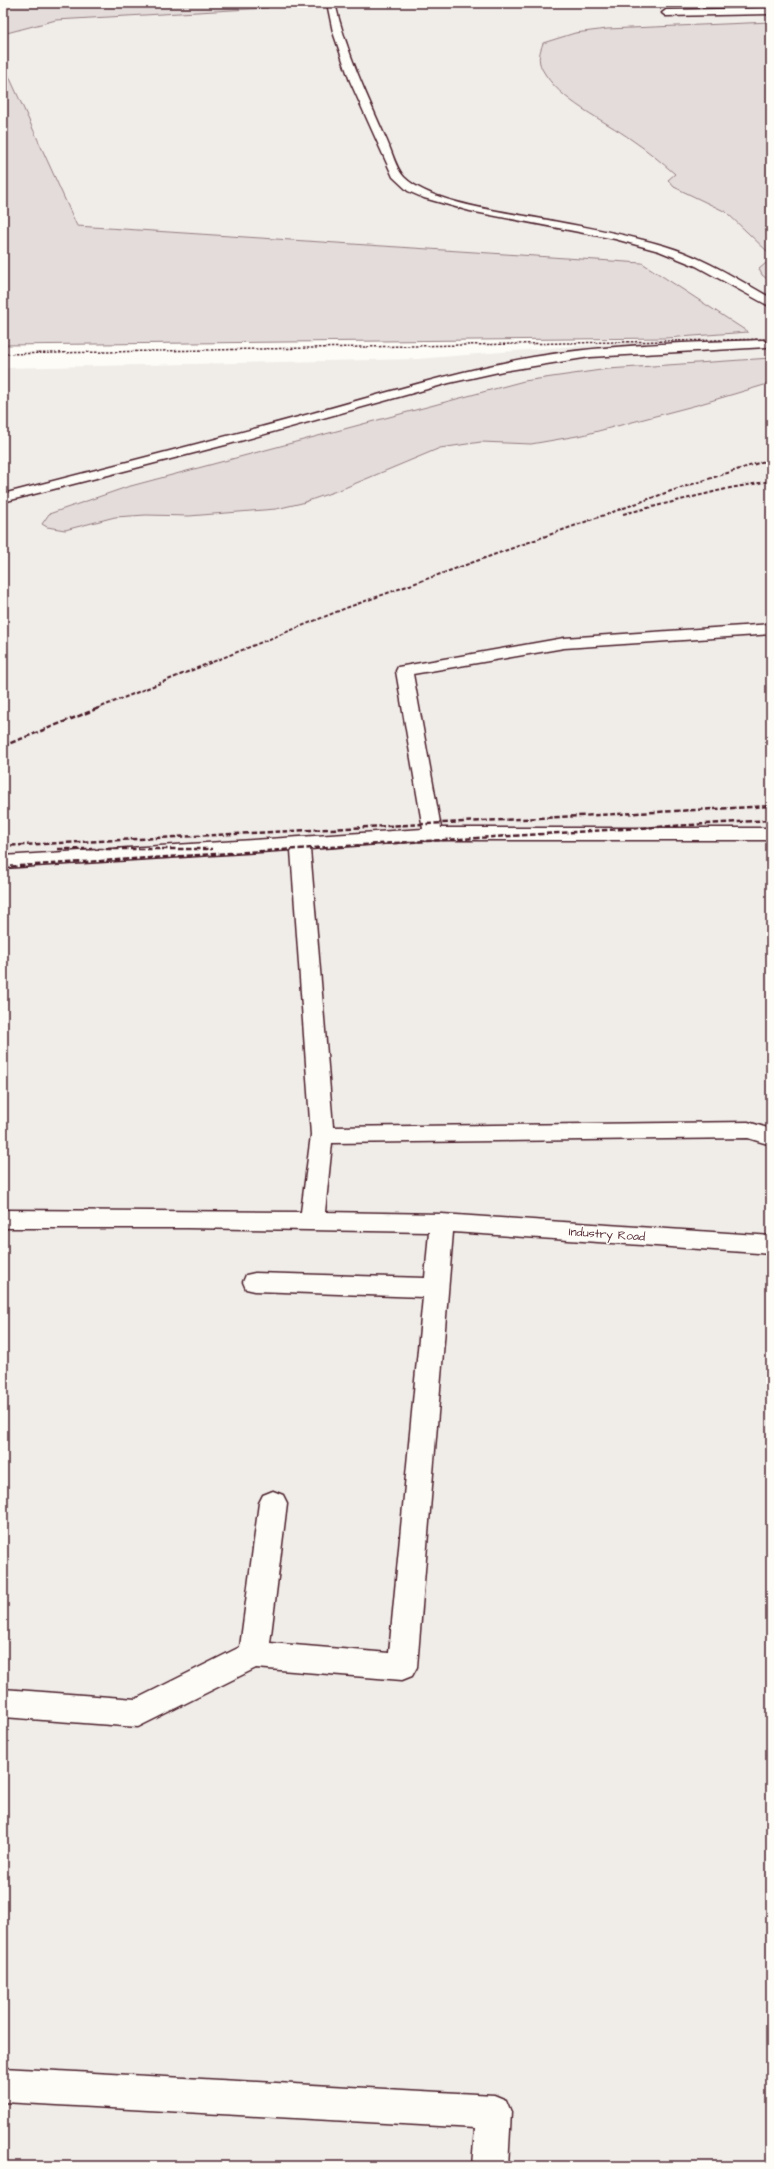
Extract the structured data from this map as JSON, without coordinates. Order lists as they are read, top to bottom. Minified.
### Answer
{"streets":{"street":["Industry Road"]}}
